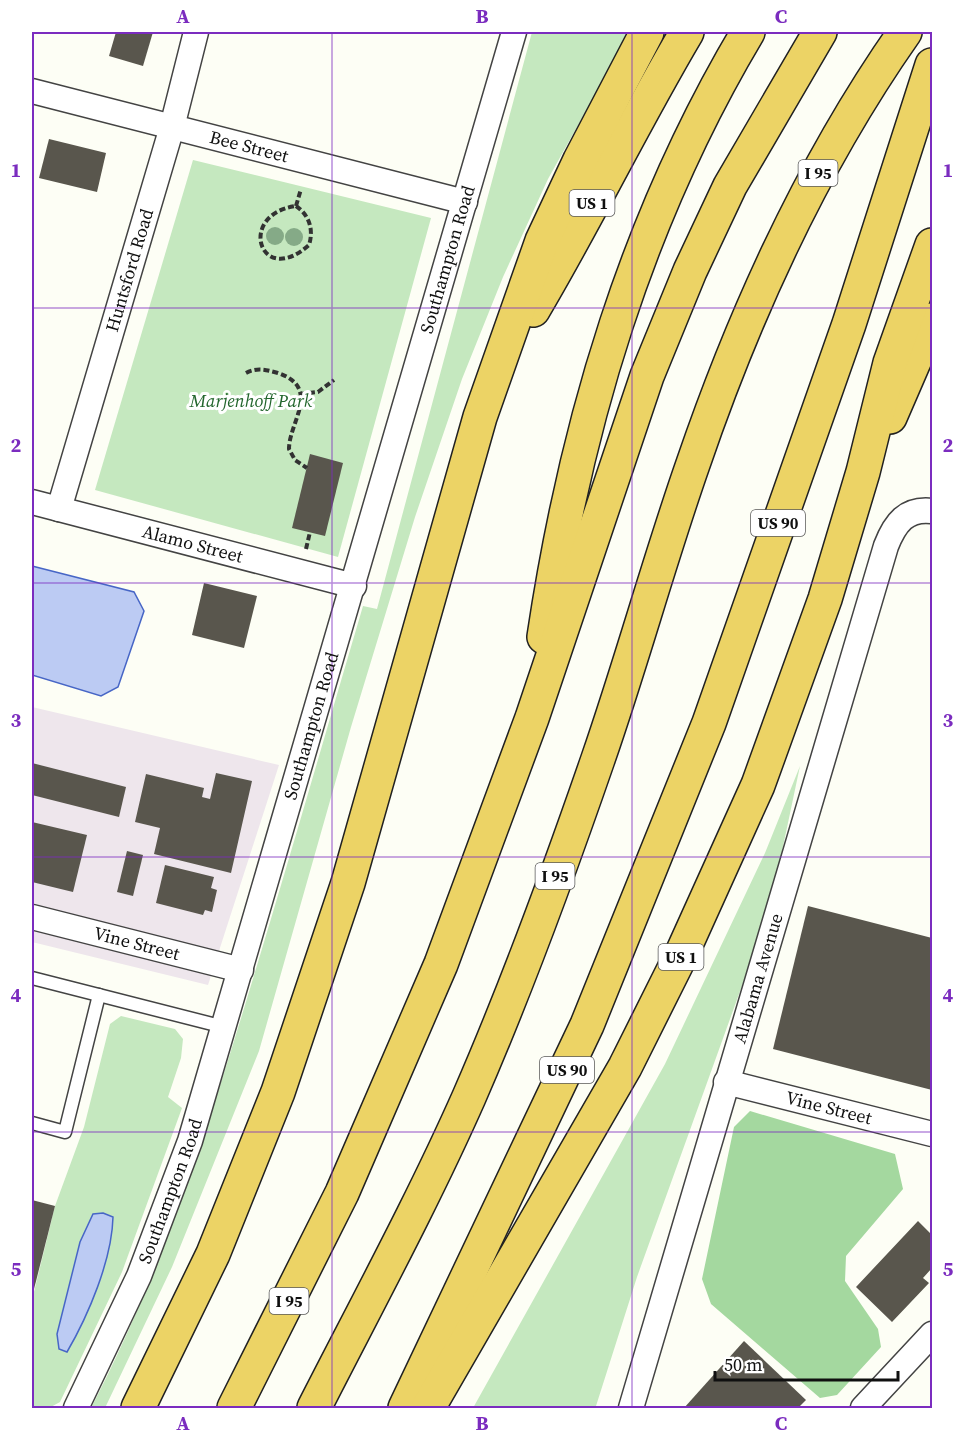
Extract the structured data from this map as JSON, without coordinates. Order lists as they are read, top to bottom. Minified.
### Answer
{"streets":{"highway":["I 95","US 1","US 90"],"street":["Bee Street","Southampton Road","Huntsford Road","Alamo Street","Vine Street","Alabama Avenue"]},"crossings":[["Bee Street","Southampton Road"],["Bee Street","Huntsford Road"],["Southampton Road","Alamo Street"],["Southampton Road","Vine Street"],["Huntsford Road","Alamo Street"],["Vine Street","Alabama Avenue"]],"parks":["Marjenhoff Park"],"scale_bar":"50 m","grid":{"columns":["A","B","C"],"rows":["1","2","3","4","5"]}}
